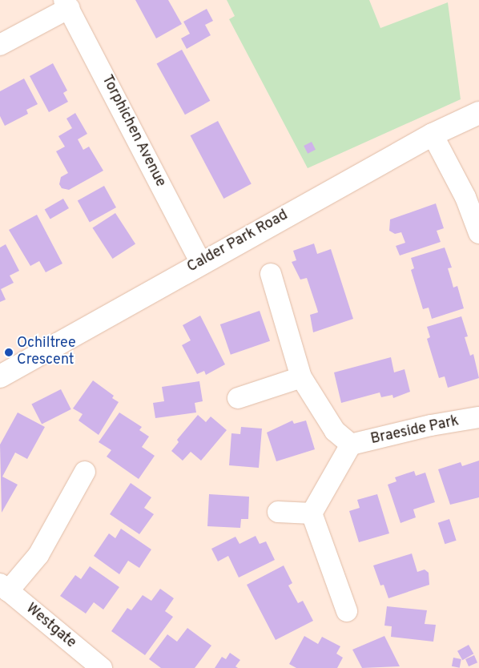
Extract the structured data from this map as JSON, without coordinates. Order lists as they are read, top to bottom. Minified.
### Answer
{"streets":{"main road":["Calder Park Road"],"street":["Torphichen Avenue","Braeside Park","Westgate"]},"crossings":[["Torphichen Avenue","Calder Park Road"]],"places":["Ochiltree Crescent"]}
